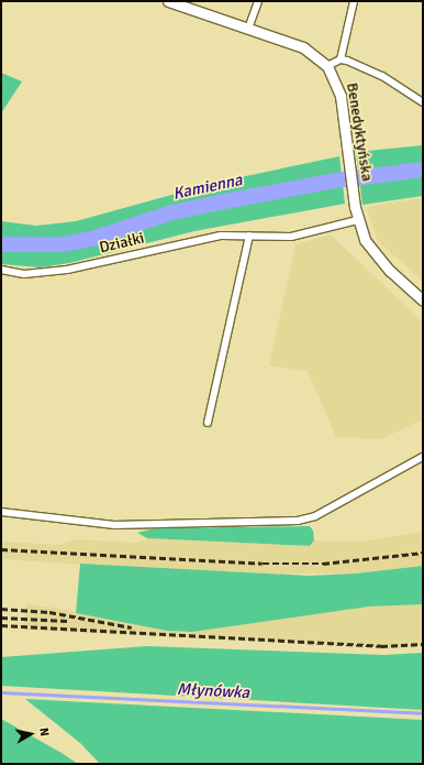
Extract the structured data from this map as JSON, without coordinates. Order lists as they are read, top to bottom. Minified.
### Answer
{"streets":{"street":["Benedyktyńska","Działki"]},"crossings":[["Benedyktyńska","Działki"]],"water":["Kamienna","Młynówka"],"north":"right"}
